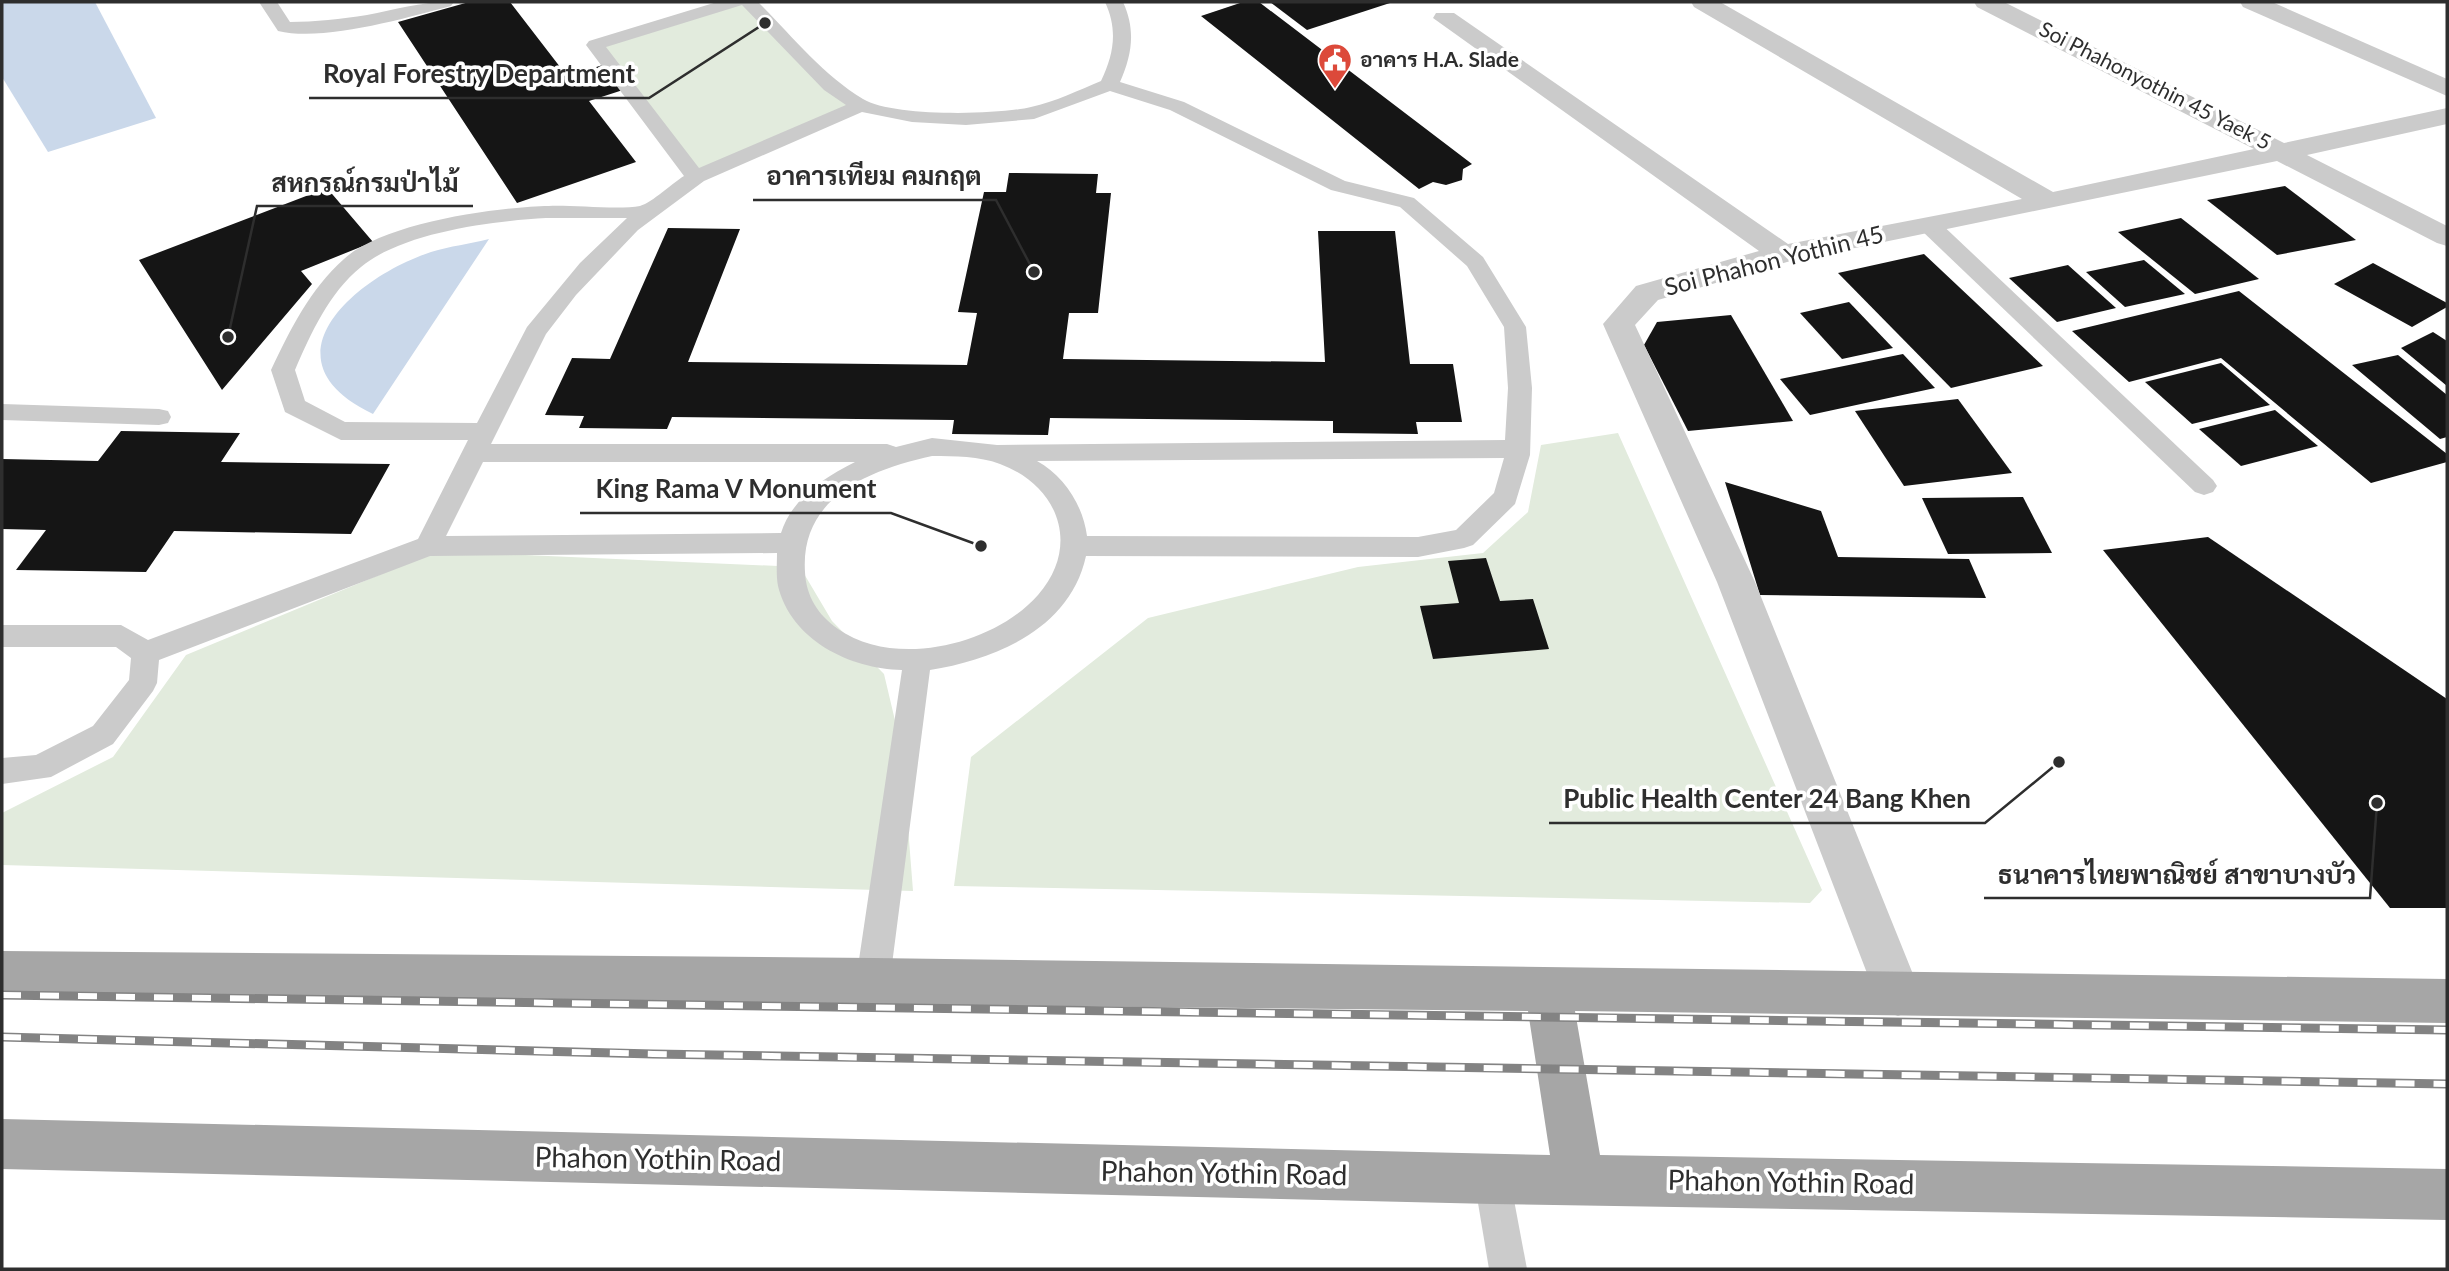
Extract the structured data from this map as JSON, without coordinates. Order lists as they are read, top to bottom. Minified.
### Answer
{"streets":{"main road":["Phahon Yothin Road"],"street":["Soi Phahonyothin 45 Yaek 5","Soi Phahon Yothin 45"]},"crossings":[["Soi Phahonyothin 45 Yaek 5","Soi Phahon Yothin 45"]],"places":{"other":["Royal Forestry Department","อาคารเทียม คมกฤต","สหกรณ์กรมป่าไม้","King Rama V Monument","Public Health Center 24 Bang Khen","ธนาคารไทยพาณิชย์ สาขาบางบัว"],"public building":["อาคาร H.A. Slade"]}}
